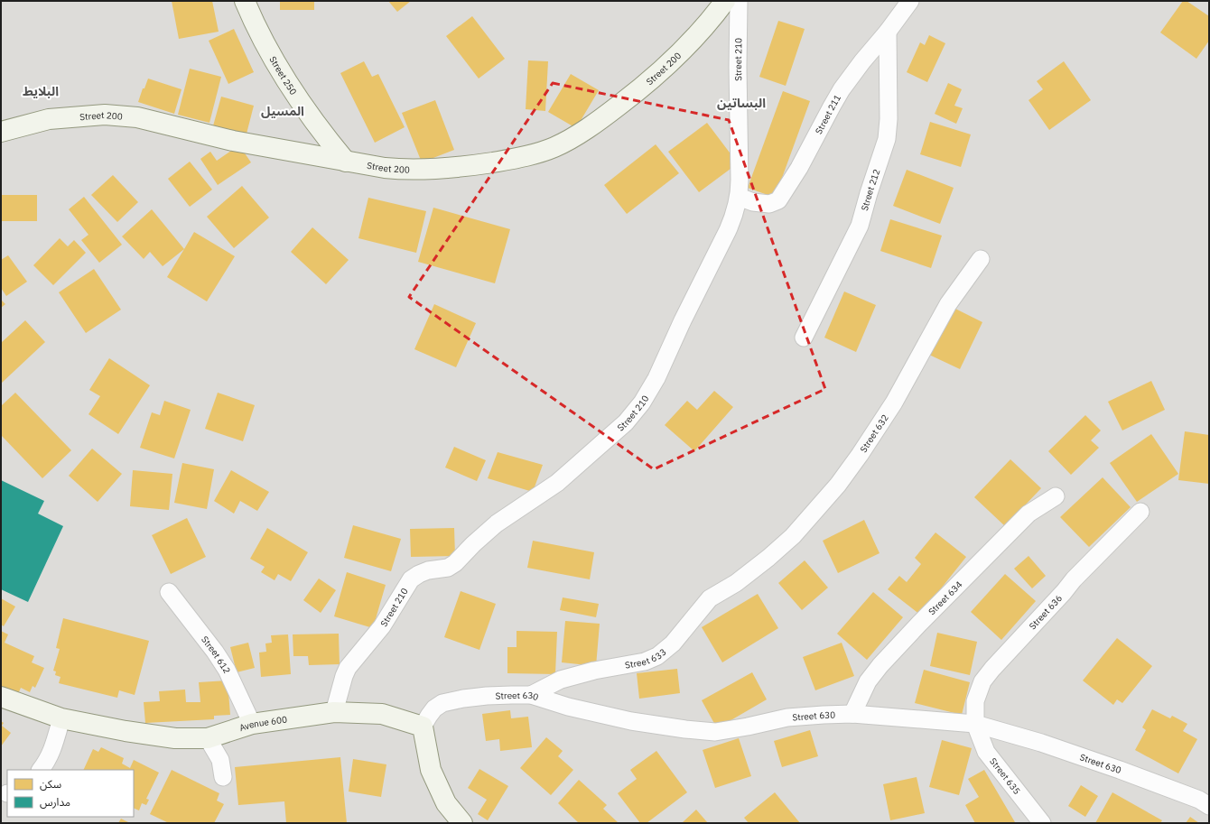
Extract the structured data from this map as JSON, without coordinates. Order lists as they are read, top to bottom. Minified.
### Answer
{"streets":{"main road":["Street 200","Street 250","Avenue 600"],"street":["Street 210","Street 211","Street 212","Street 634","Street 636","Street 612","Street 633","Street 630","Street 635"]},"crossings":[["Street 210","Street 211"],["Street 210","Avenue 600"],["Street 200","Street 250"],["Street 211","Street 212"],["Street 634","Street 630"],["Street 636","Street 630"],["Street 636","Street 635"],["Street 612","Avenue 600"],["Street 633","Street 630"],["Street 630","Avenue 600"],["Street 630","Street 635"]],"districts":["البلايط","البساتين","المسيل"],"legend":["سكن","مدارس"]}
